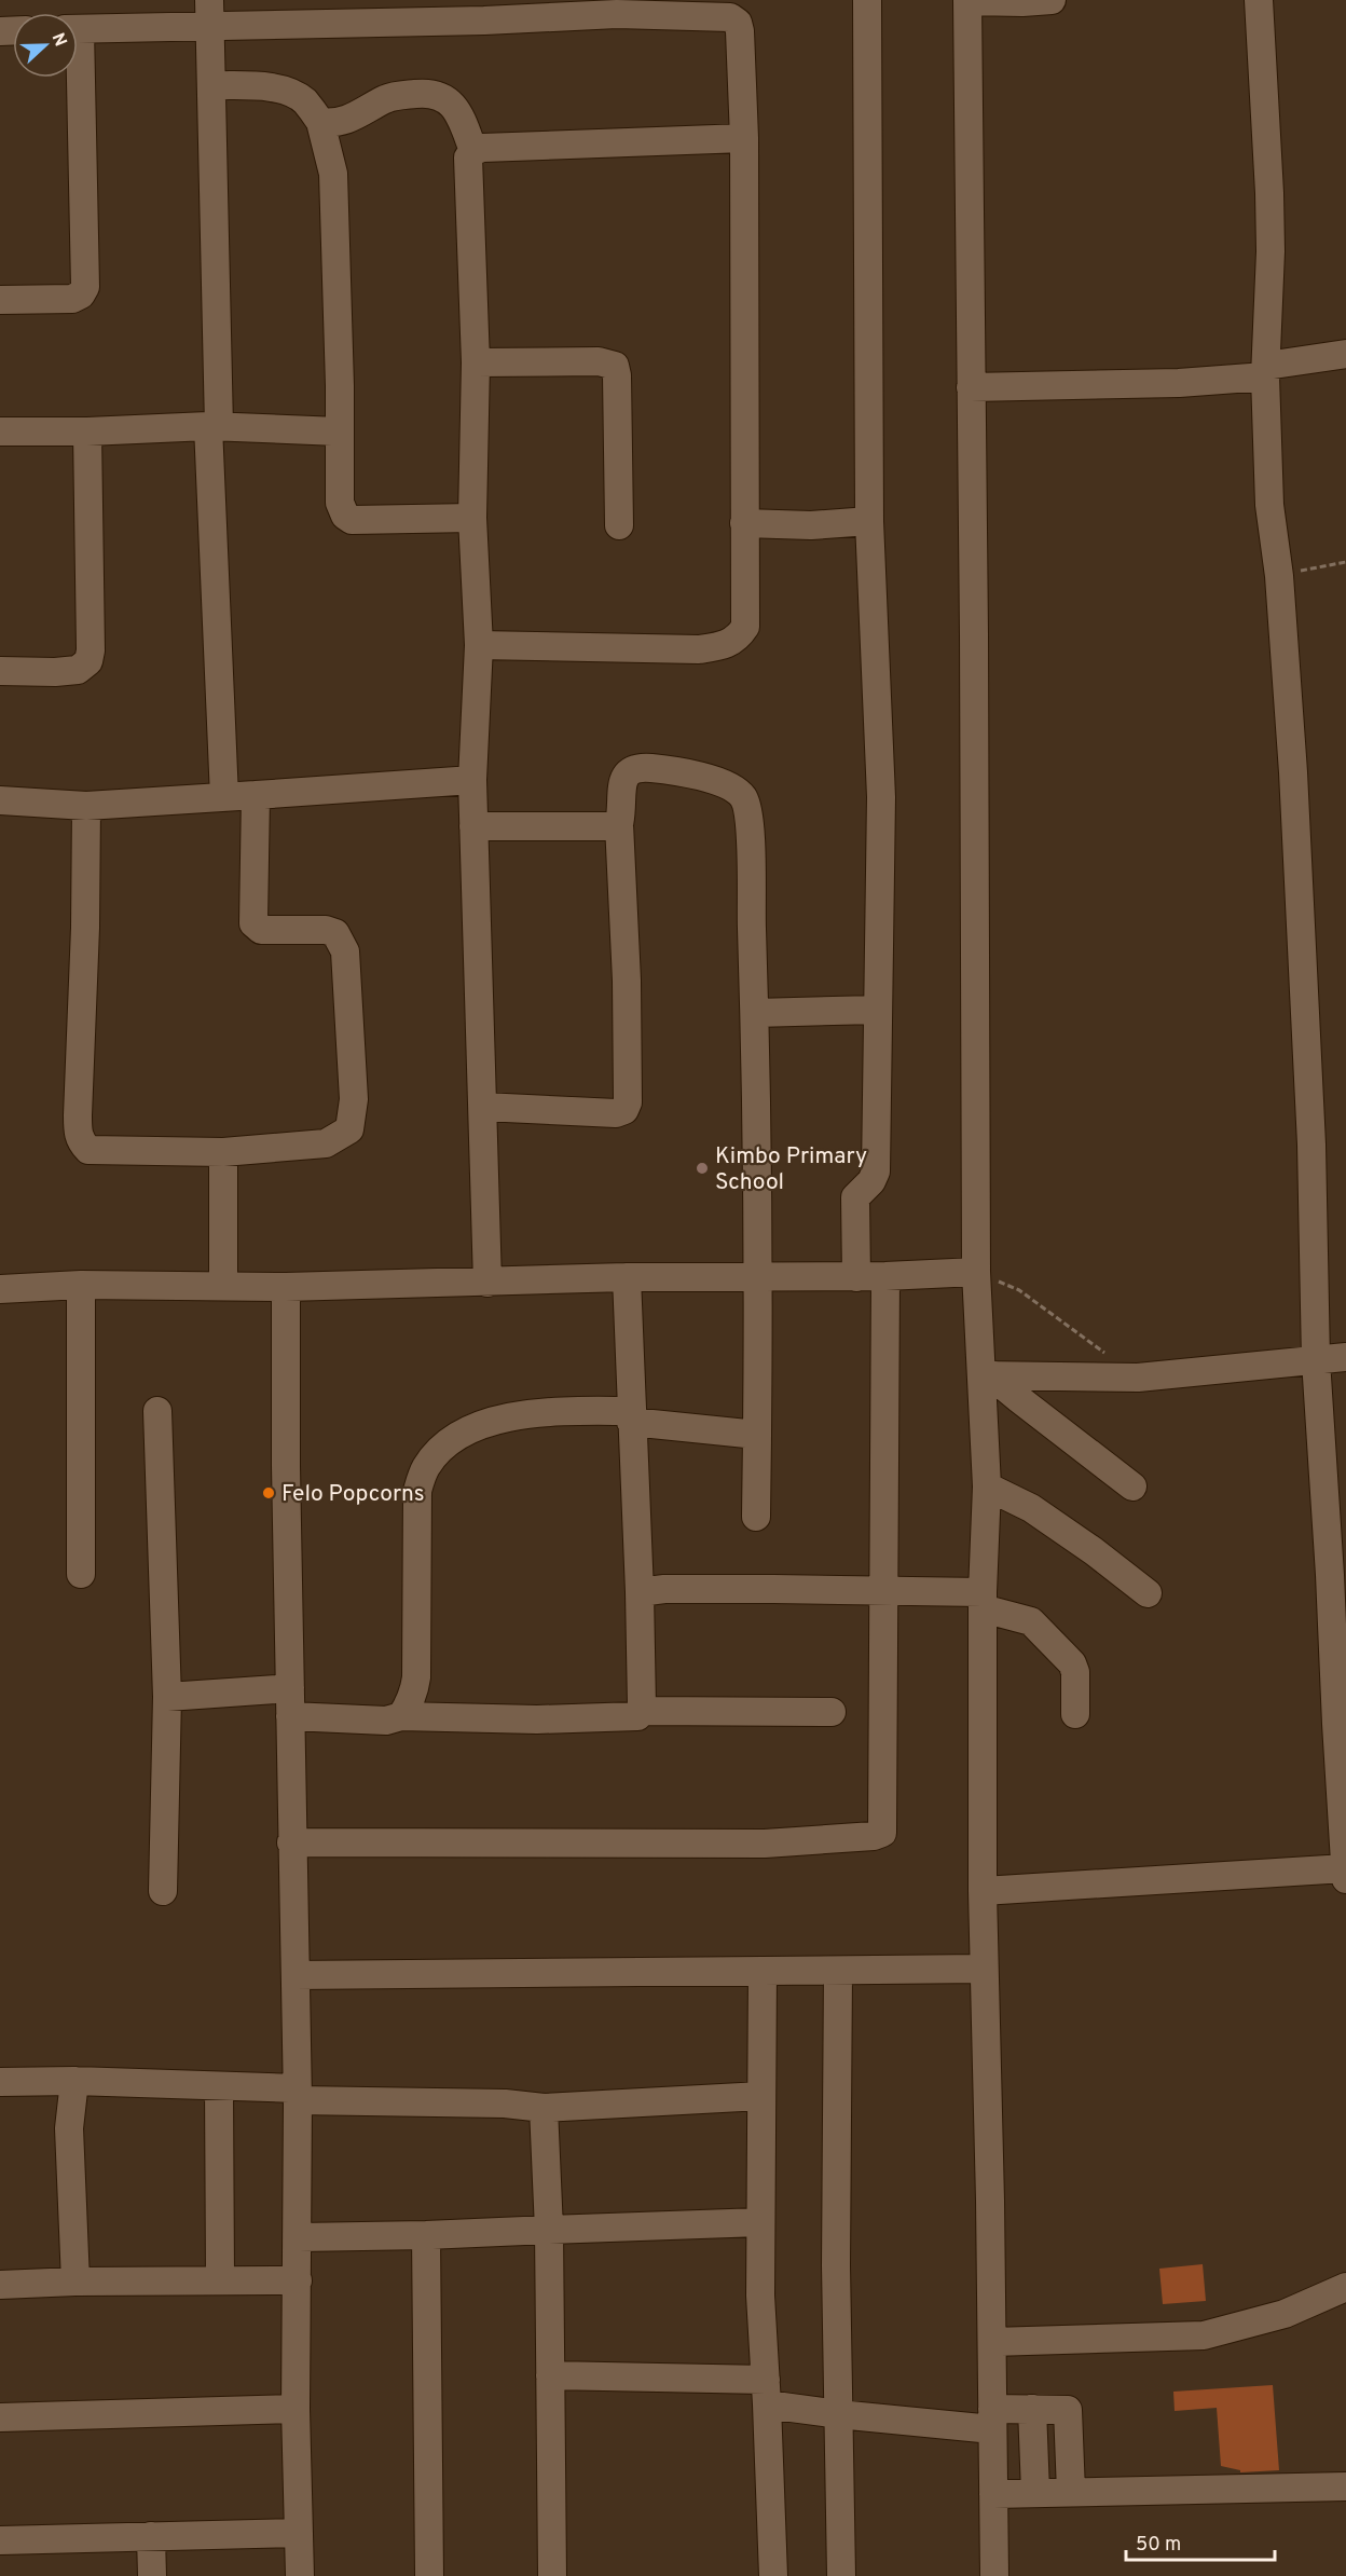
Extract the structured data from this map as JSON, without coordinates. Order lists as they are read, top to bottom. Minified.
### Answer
{"places":["Kimbo Primary School","Felo Popcorns"],"scale_bar":"50 m","north":"right"}
